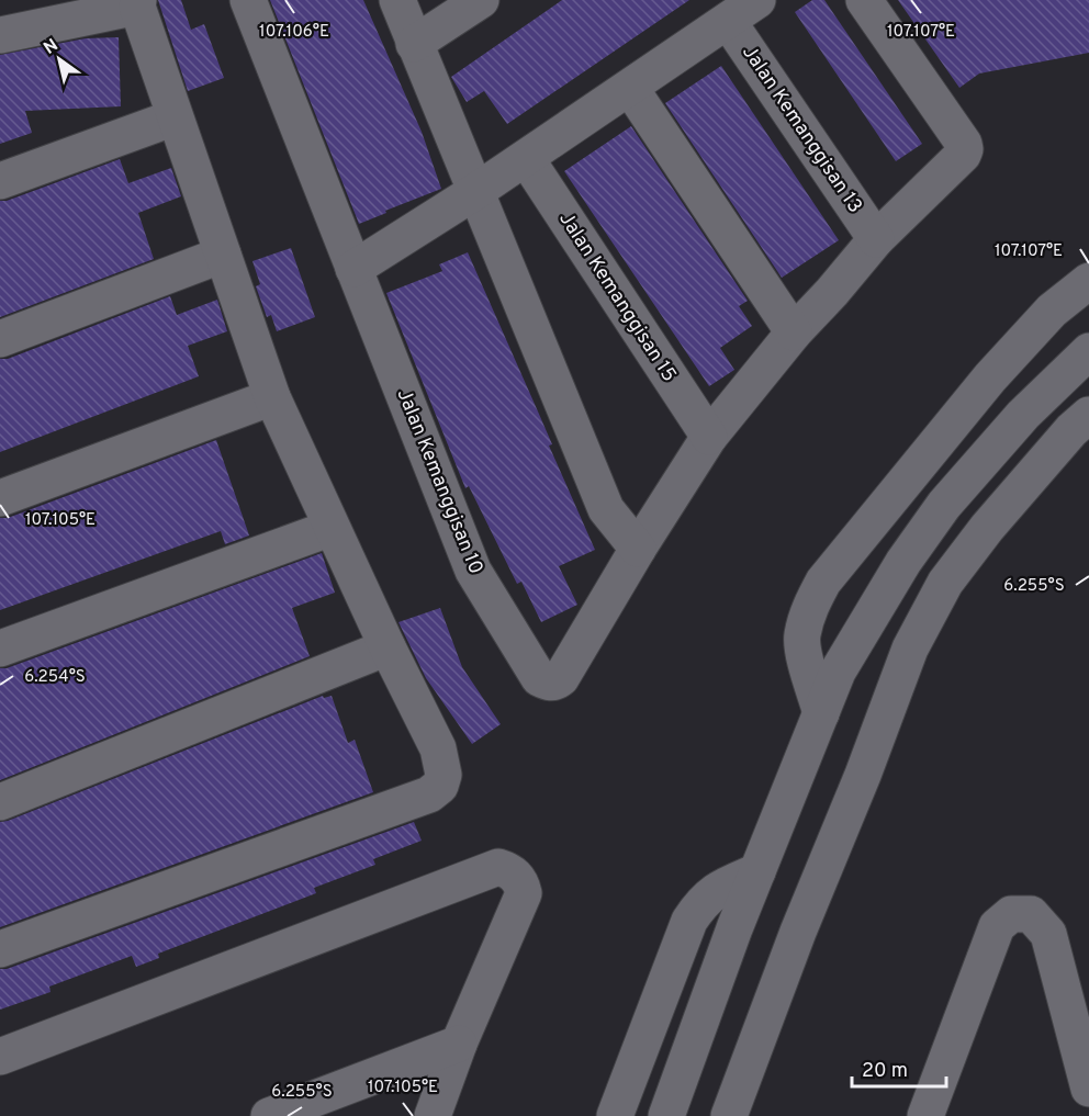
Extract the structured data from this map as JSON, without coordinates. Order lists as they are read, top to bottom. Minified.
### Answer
{"streets":{"street":["Jalan Kemanggisan 13","Jalan Kemanggisan 15","Jalan Kemanggisan 10"]},"scale_bar":"20 m","north":"top left","coordinates":["107.106°E","107.107°E","107.105°E","6.255°S","6.254°S"]}
